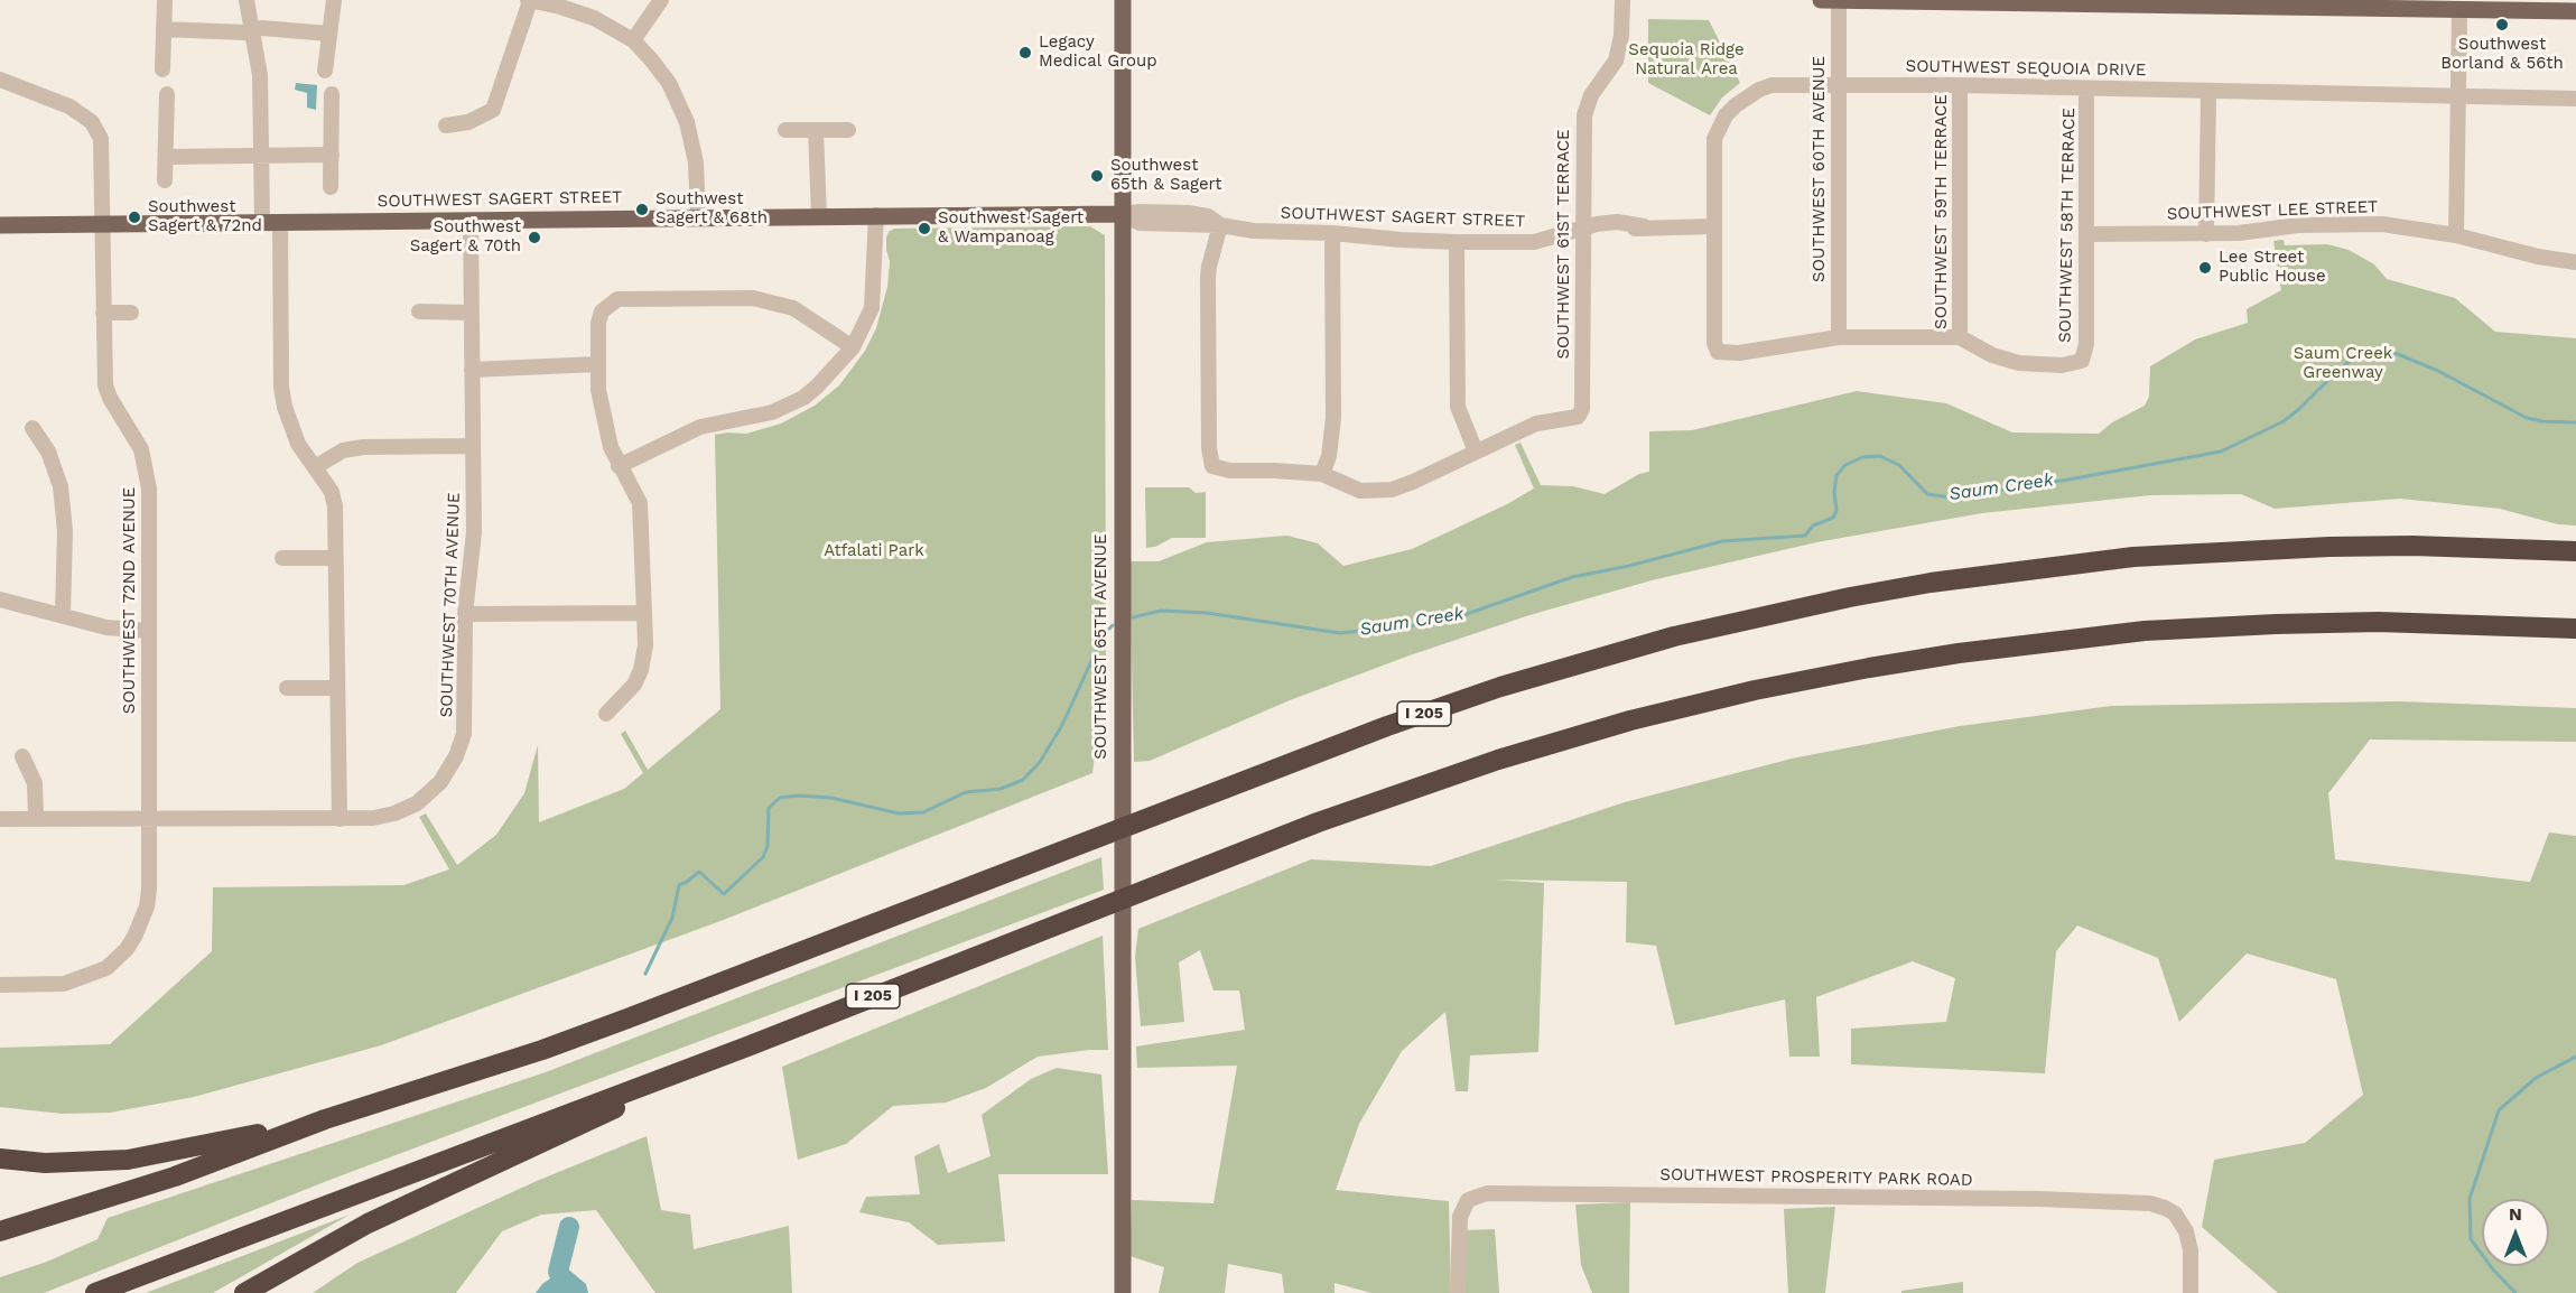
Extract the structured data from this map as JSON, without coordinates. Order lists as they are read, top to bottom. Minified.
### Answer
{"streets":{"highway":["I 205"],"main road":["SOUTHWEST SAGERT STREET","SOUTHWEST 65TH AVENUE"],"street":["SOUTHWEST SEQUOIA DRIVE","SOUTHWEST 60TH AVENUE","SOUTHWEST LEE STREET","SOUTHWEST 59TH TERRACE","SOUTHWEST 58TH TERRACE","SOUTHWEST 61ST TERRACE","SOUTHWEST 72ND AVENUE","SOUTHWEST 70TH AVENUE","SOUTHWEST PROSPERITY PARK ROAD"]},"crossings":[["SOUTHWEST SEQUOIA DRIVE","SOUTHWEST 60TH AVENUE"],["SOUTHWEST SEQUOIA DRIVE","SOUTHWEST SAGERT STREET"],["SOUTHWEST SEQUOIA DRIVE","SOUTHWEST 59TH TERRACE"],["SOUTHWEST SEQUOIA DRIVE","SOUTHWEST 58TH TERRACE"],["SOUTHWEST SAGERT STREET","SOUTHWEST 61ST TERRACE"],["SOUTHWEST SAGERT STREET","SOUTHWEST 72ND AVENUE"],["SOUTHWEST SAGERT STREET","SOUTHWEST 70TH AVENUE"],["SOUTHWEST SAGERT STREET","SOUTHWEST 65TH AVENUE"],["SOUTHWEST LEE STREET","SOUTHWEST 58TH TERRACE"],["SOUTHWEST 59TH TERRACE","SOUTHWEST 58TH TERRACE"],["SOUTHWEST 72ND AVENUE","SOUTHWEST 70TH AVENUE"]],"water":["Saum Creek"],"parks":["Sequoia Ridge Natural Area","Saum Creek Greenway","Atfalati Park"],"places":["Southwest Borland & 56th","Legacy Medical Group","Southwest 65th & Sagert","Southwest Sagert & 68th","Southwest Sagert & 72nd","Southwest Sagert & Wampanoag","Southwest Sagert & 70th","Lee Street Public House"],"north":"top"}
